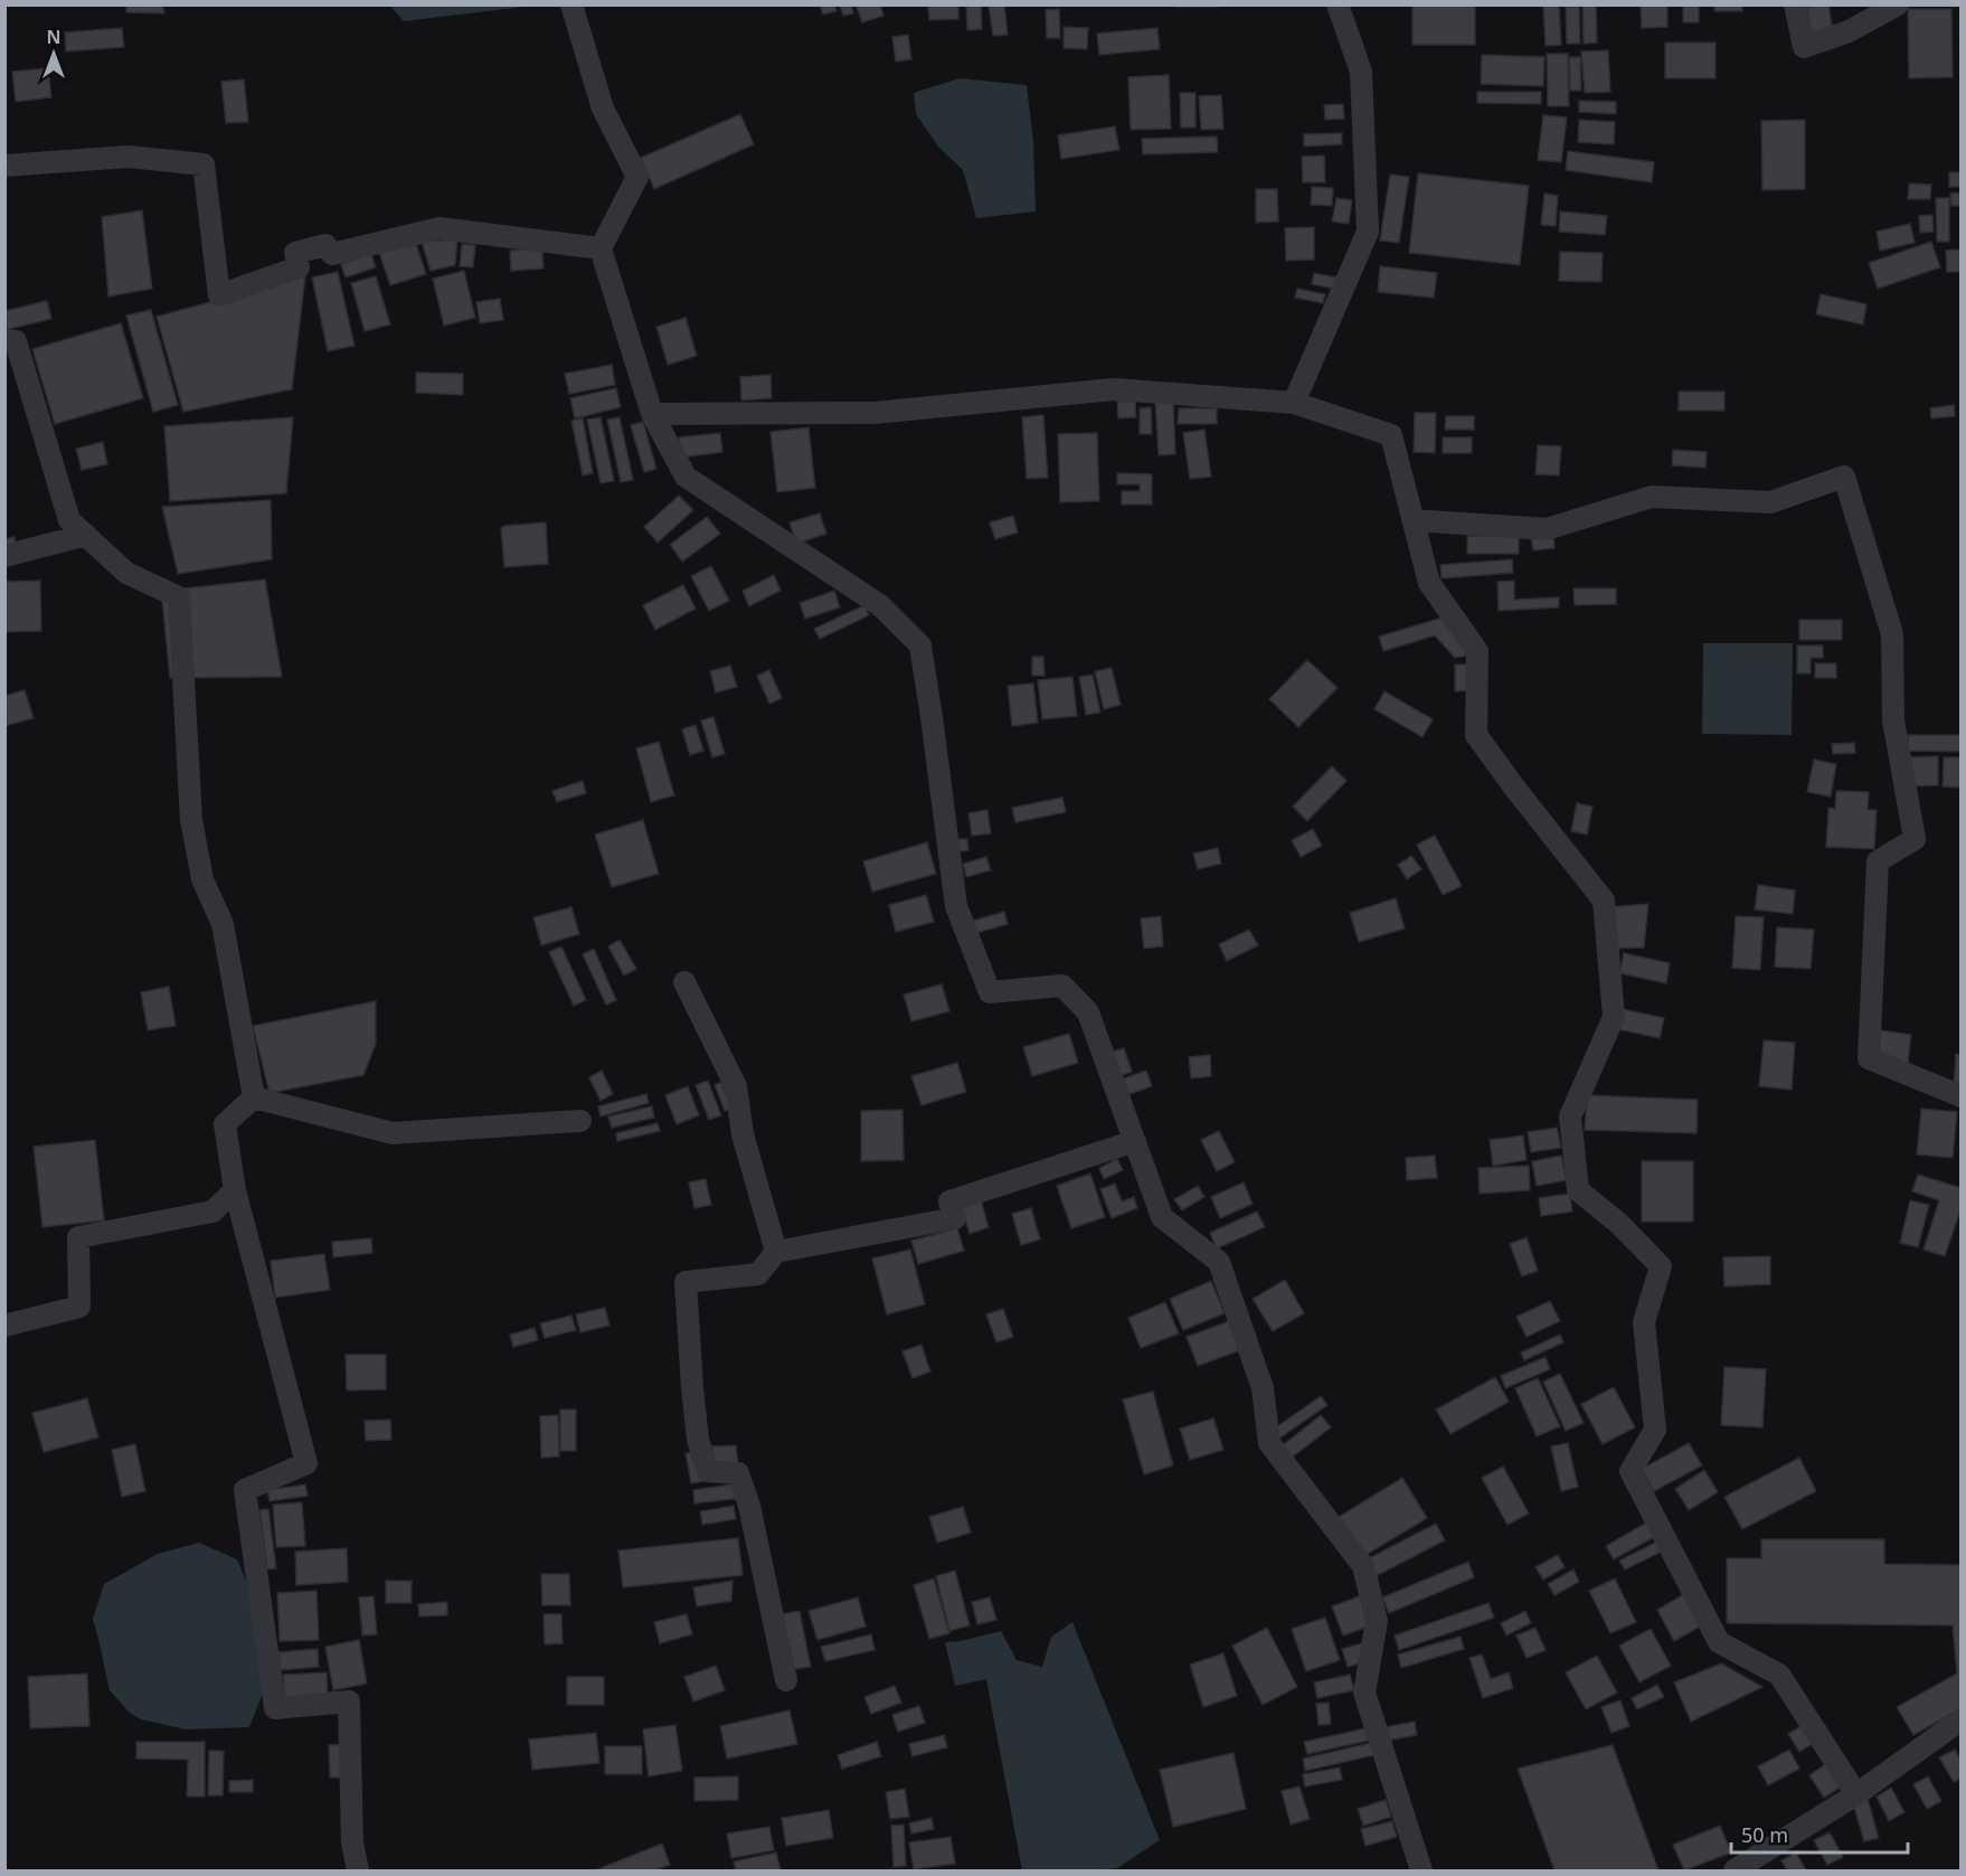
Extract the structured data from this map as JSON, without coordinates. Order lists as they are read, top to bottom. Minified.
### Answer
{"scale_bar":"50 m","north":"top"}
